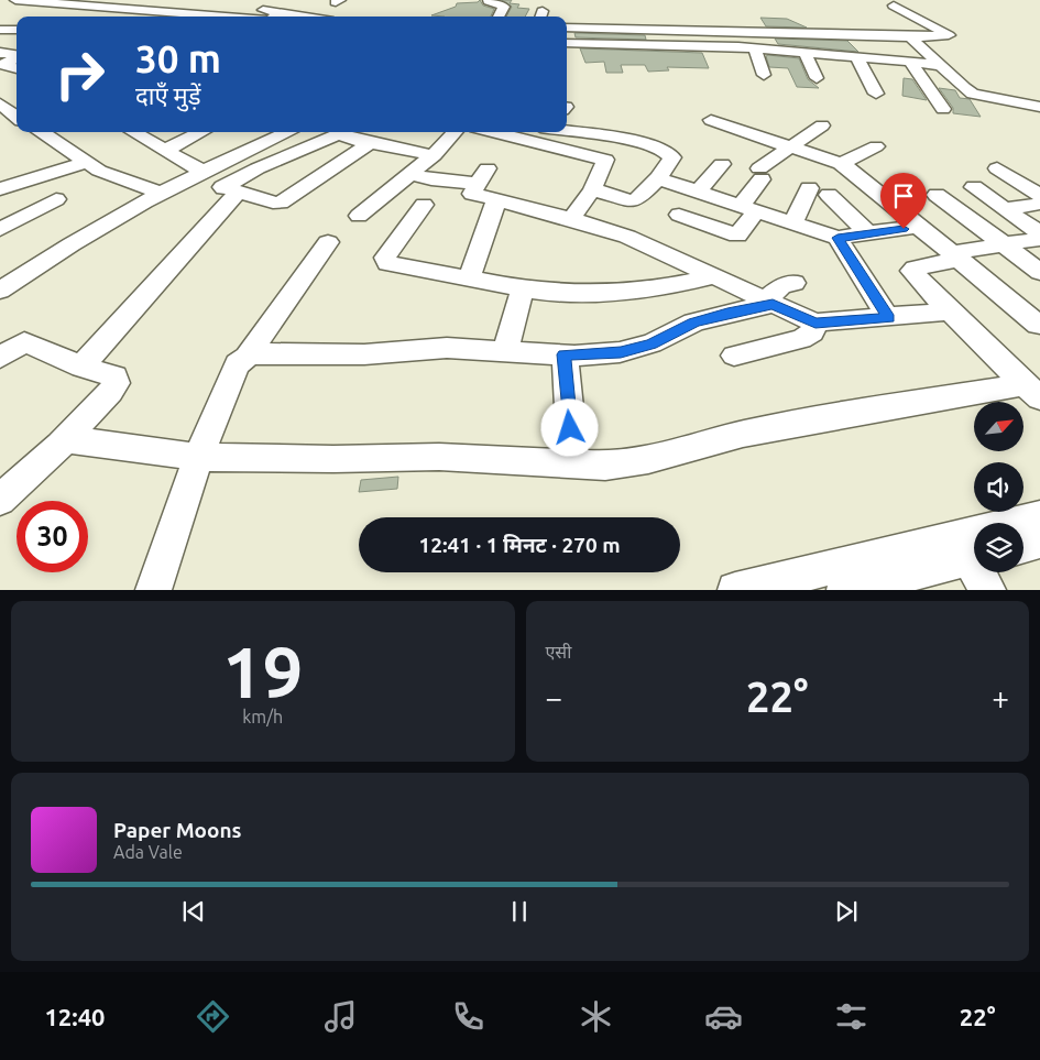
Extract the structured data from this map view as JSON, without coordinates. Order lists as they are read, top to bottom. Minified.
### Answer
{"north":"top right","page":{"turn":["30 m","दाएँ मुड़ें"],"limit":"30","trip":"12:41 · 1 मिनट · 270 m","tile":[["19","km/h"],"एसी"],"heat":["−","22°","+"],"song":["Paper Moons","Ada Vale"],"tabs":["12:40","22°"]}}
